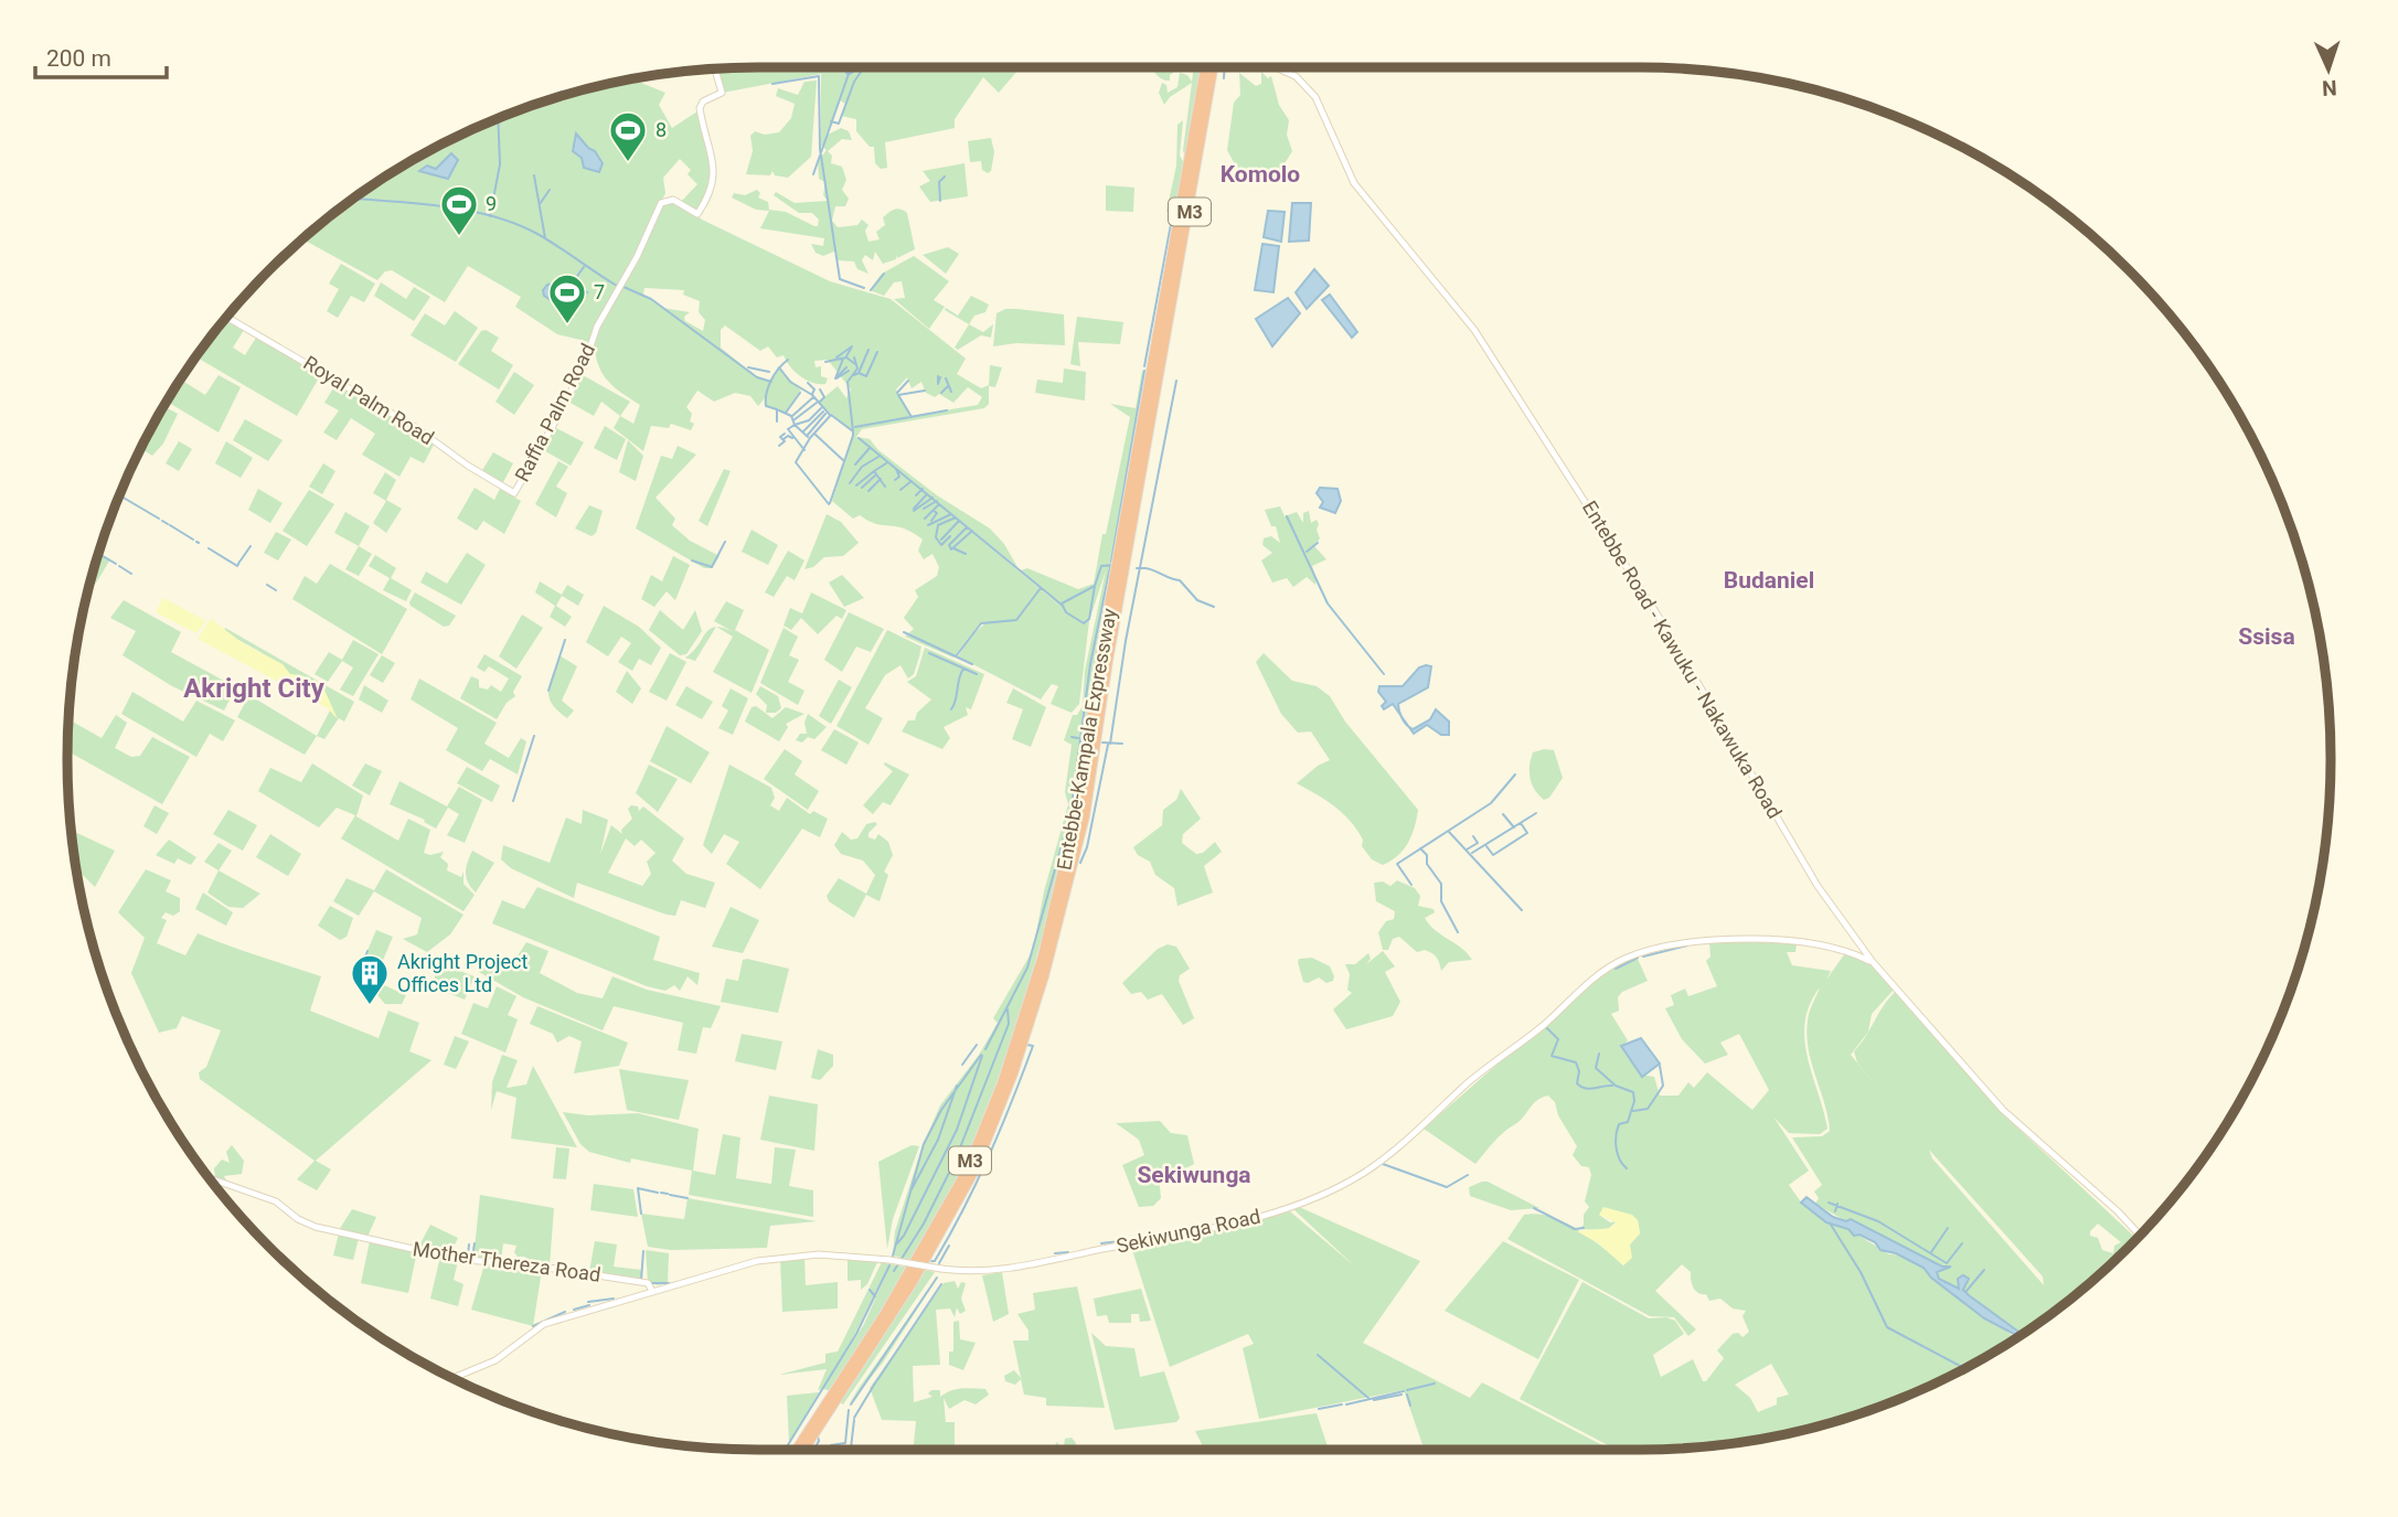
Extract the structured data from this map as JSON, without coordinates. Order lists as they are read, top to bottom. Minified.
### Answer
{"streets":{"highway":["M3","Entebbe-Kampala Expressway"],"main road":["Royal Palm Road","Raffia Palm Road","Entebbe Road - Kawuku - Nakawuka Road","Sekiwunga Road","Mother Thereza Road"]},"crossings":[["Royal Palm Road","Raffia Palm Road"],["Entebbe Road - Kawuku - Nakawuka Road","Sekiwunga Road"],["Sekiwunga Road","Mother Thereza Road"]],"districts":["Komolo","Budaniel","Ssisa","Akright City","Sekiwunga"],"places":{"sports":["8","9","7"],"building":["Akright Project Offices Ltd"]},"scale_bar":"200 m","north":"bottom"}
